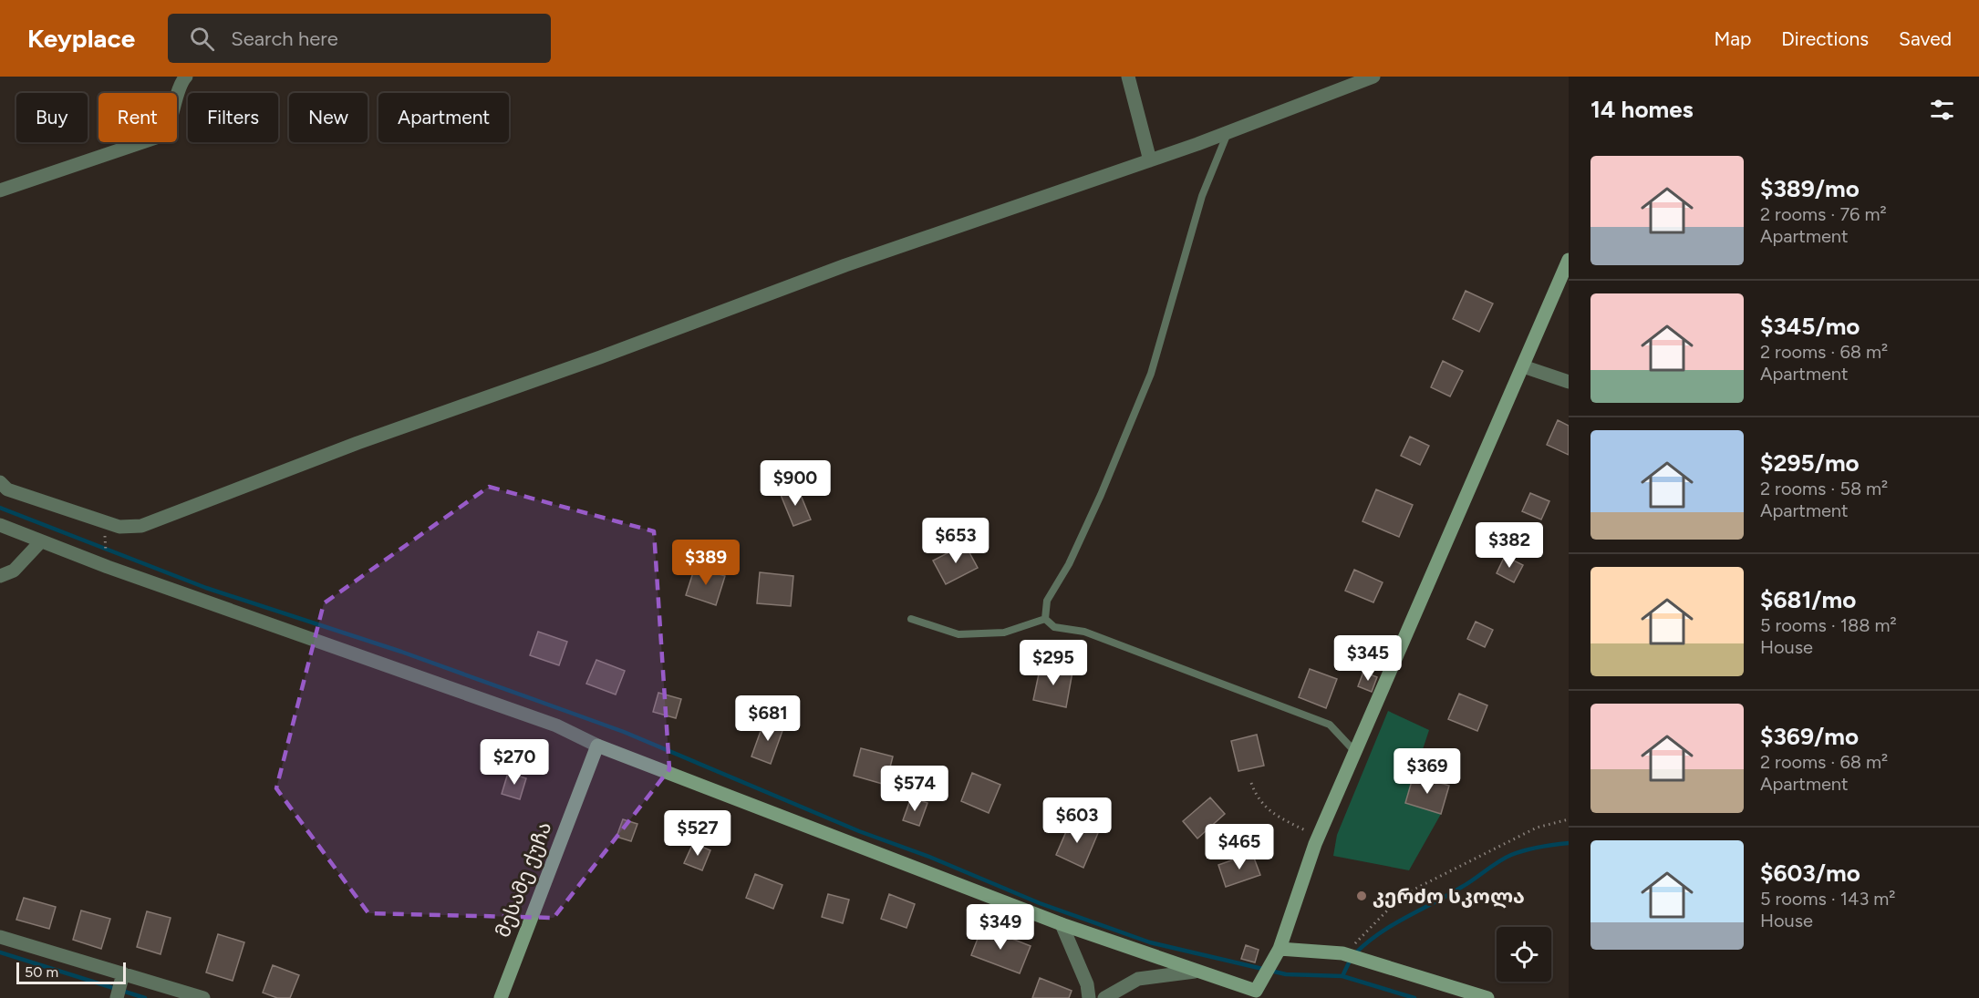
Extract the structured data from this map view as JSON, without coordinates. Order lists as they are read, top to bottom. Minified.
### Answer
{"streets":{"street":["მესამე ქუჩა"]},"places":["კერძო სკოლა"],"scale_bar":"50 m","page":{"header":"Keyplace","search":"Search here","nav":["Map","Directions","Saved"],"heading":"14 homes","chip":["Buy","Rent","Filters","New","Apartment"],"list":[{"name":"$389/mo","note":"2 rooms · 76 m² · Apartment"},{"name":"$345/mo","note":"2 rooms · 68 m² · Apartment"},{"name":"$295/mo","note":"2 rooms · 58 m² · Apartment"},{"name":"$681/mo","note":"5 rooms · 188 m² · House"},{"name":"$369/mo","note":"2 rooms · 68 m² · Apartment"},{"name":"$603/mo","note":"5 rooms · 143 m² · House"}],"price":["$900","$653","$382","$389","$345","$295","$681","$270","$369","$574","$603","$527","$465","$349"],"scale":"50 m"}}
